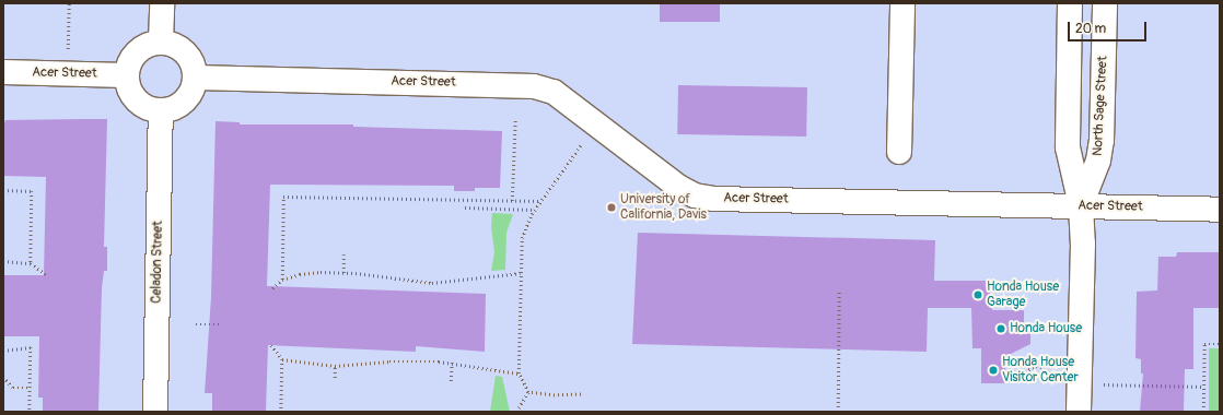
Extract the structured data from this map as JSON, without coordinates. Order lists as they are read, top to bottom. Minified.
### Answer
{"streets":{"street":["Acer Street","North Sage Street","Celadon Street"]},"crossings":[["Acer Street","North Sage Street"],["Acer Street","Celadon Street"]],"places":["University of California, Davis","Honda House Garage","Honda House","Honda House Visitor Center"],"scale_bar":"20 m"}
